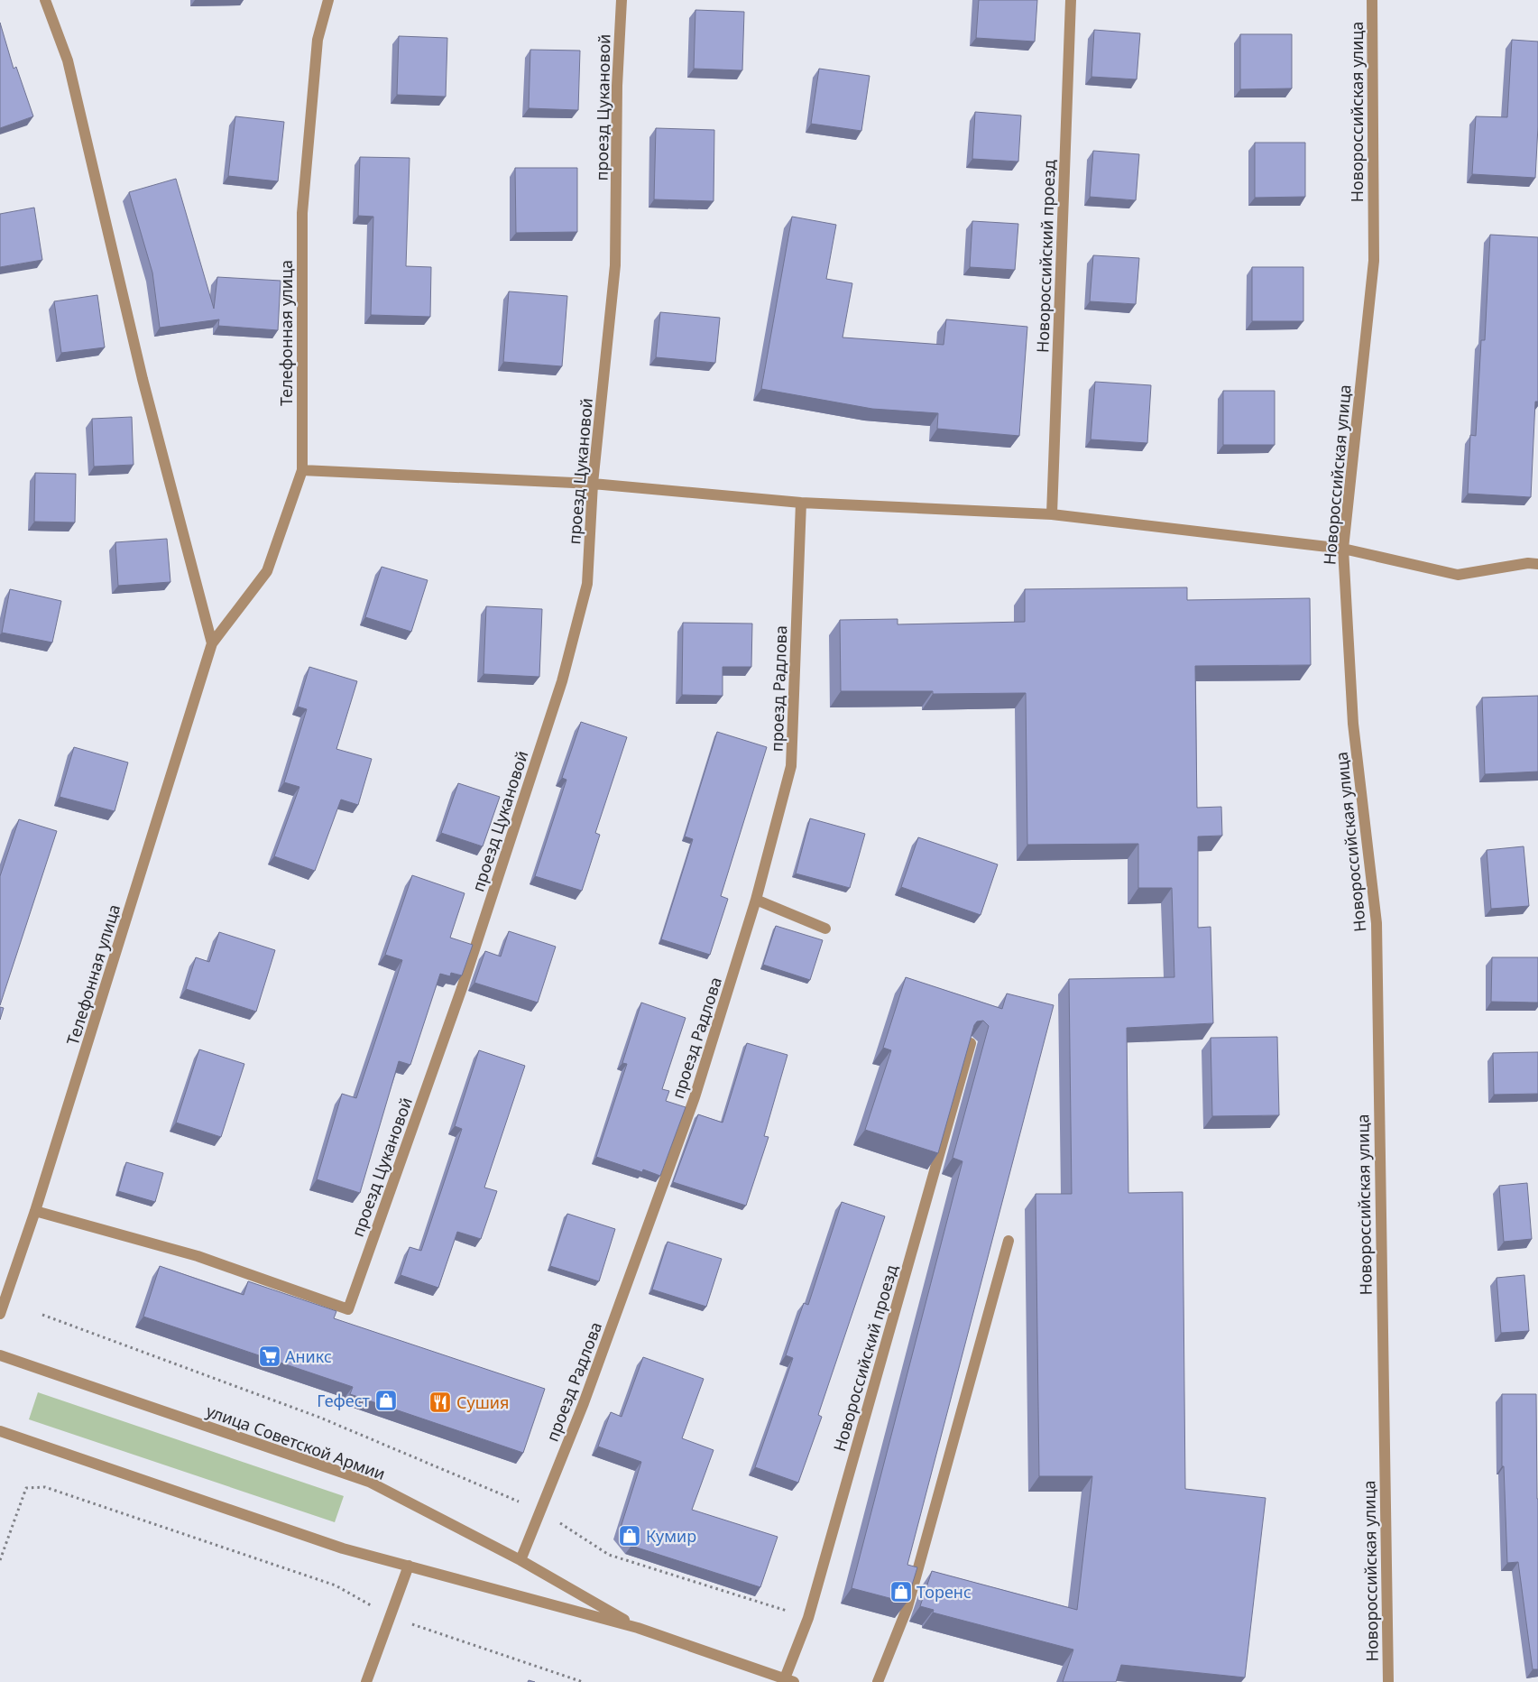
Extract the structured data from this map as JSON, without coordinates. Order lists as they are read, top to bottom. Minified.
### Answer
{"streets":{"street":["проезд Цукановой","Новороссийская улица","Новороссийский проезд","Телефонная улица","проезд Радлова","улица Советской Армии"]},"crossings":[["проезд Цукановой","Телефонная улица"],["Новороссийский проезд","улица Советской Армии"],["проезд Радлова","улица Советской Армии"]],"places":{"supermarket":["Аникс"],"shop":["Гефест","Кумир","Торенс"],"restaurant":["Сушия"]}}
